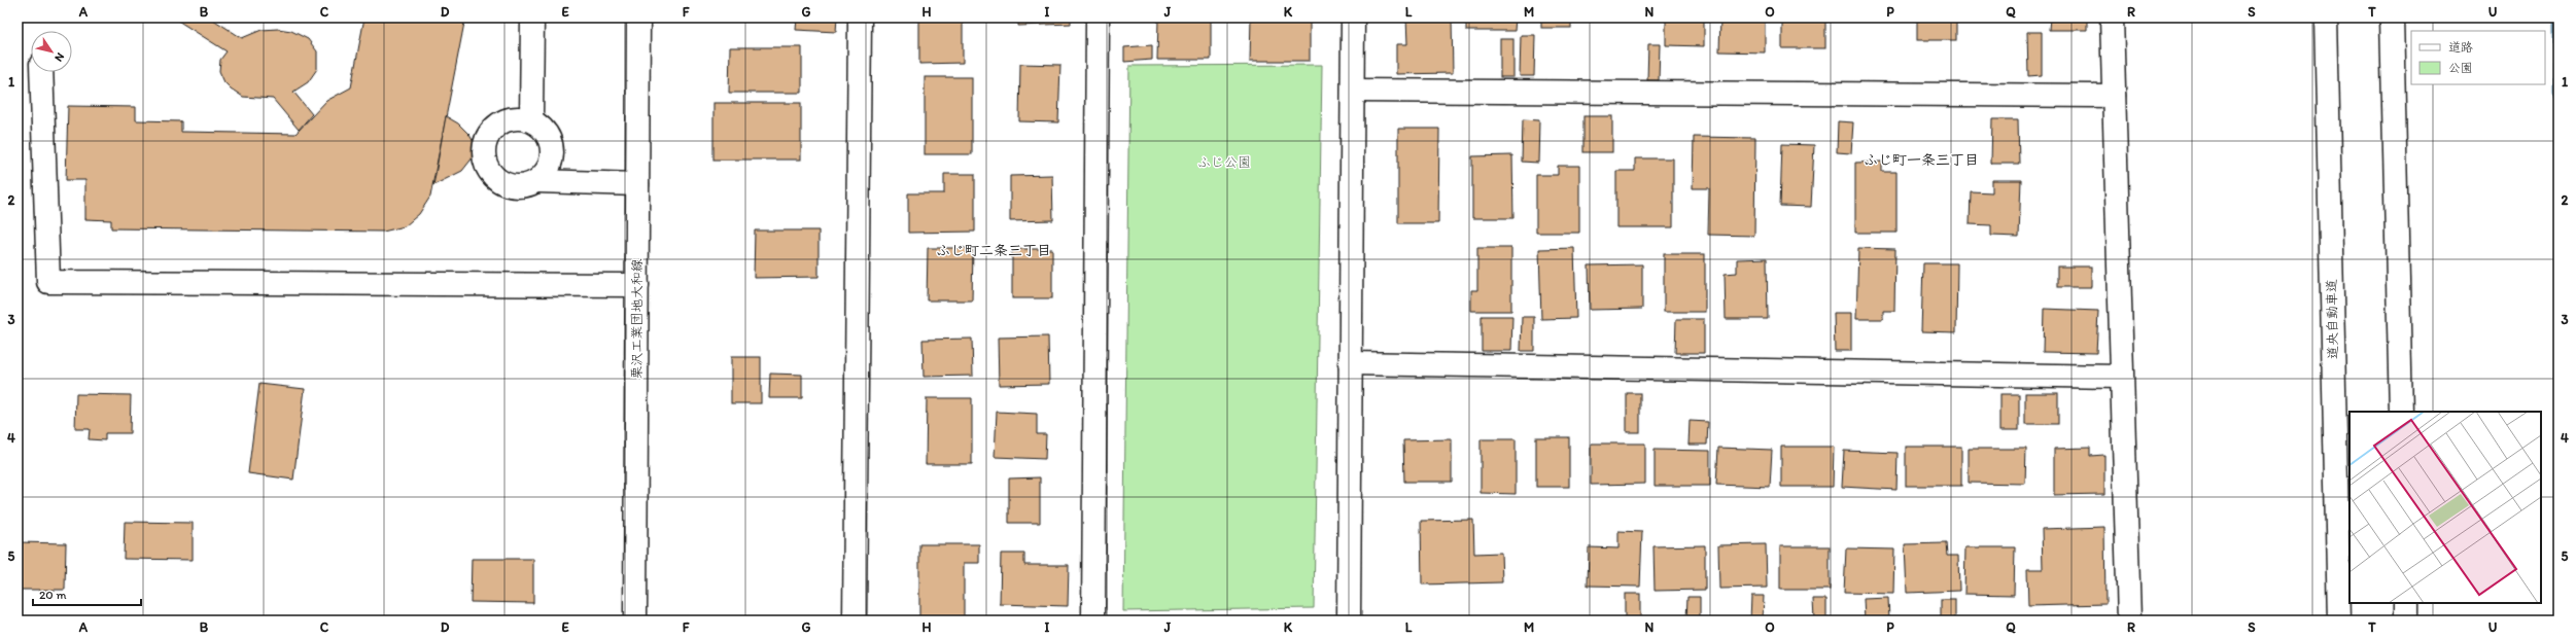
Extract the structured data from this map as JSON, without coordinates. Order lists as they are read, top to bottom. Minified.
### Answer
{"streets":{"main road":["栗沢工業団地大和線","道央自動車道"]},"districts":["ふじ町一条三丁目","ふじ町二条三丁目"],"parks":["ふじ公園"],"legend":["道路","公園"],"scale_bar":"20 m","north":"bottom right","grid":{"columns":["A","B","C","D","E","F","G","H","I","J","K","L","M","N","O","P","Q","R","S","T","U"],"rows":["1","2","3","4","5"]}}
